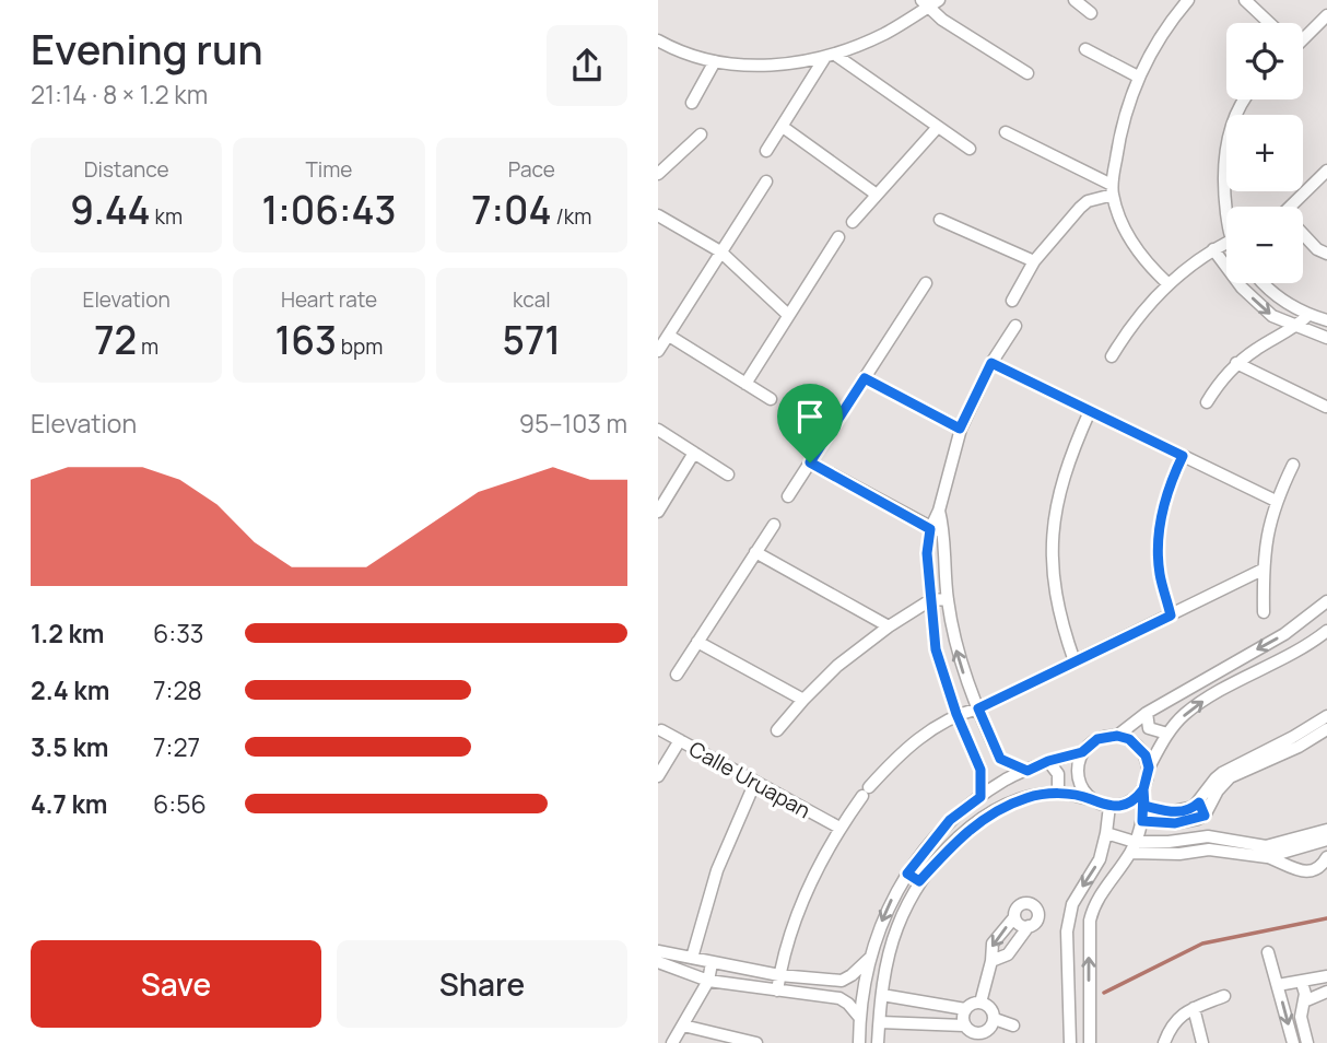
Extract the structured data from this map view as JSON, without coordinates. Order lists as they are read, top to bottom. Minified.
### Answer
{"streets":{"street":["Calle Uruapan"]},"page":{"heading":["Evening run","21:14 · 8 × 1.2 km"],"map_buttons":["+","−"],"stats":[["Distance","9.44 km"],["Time","1:06:43"],["Pace","7:04 /km"],["Elevation","72 m"],["Heart rate","163 bpm"],["kcal","571"]],"chart":["Elevation","95–103 m"],"list":[{"name":"1.2 km","note":"6:33"},{"name":"2.4 km","note":"7:28"},{"name":"3.5 km","note":"7:27"},{"name":"4.7 km","note":"6:56"}],"buttons":["Save","Share"]}}
